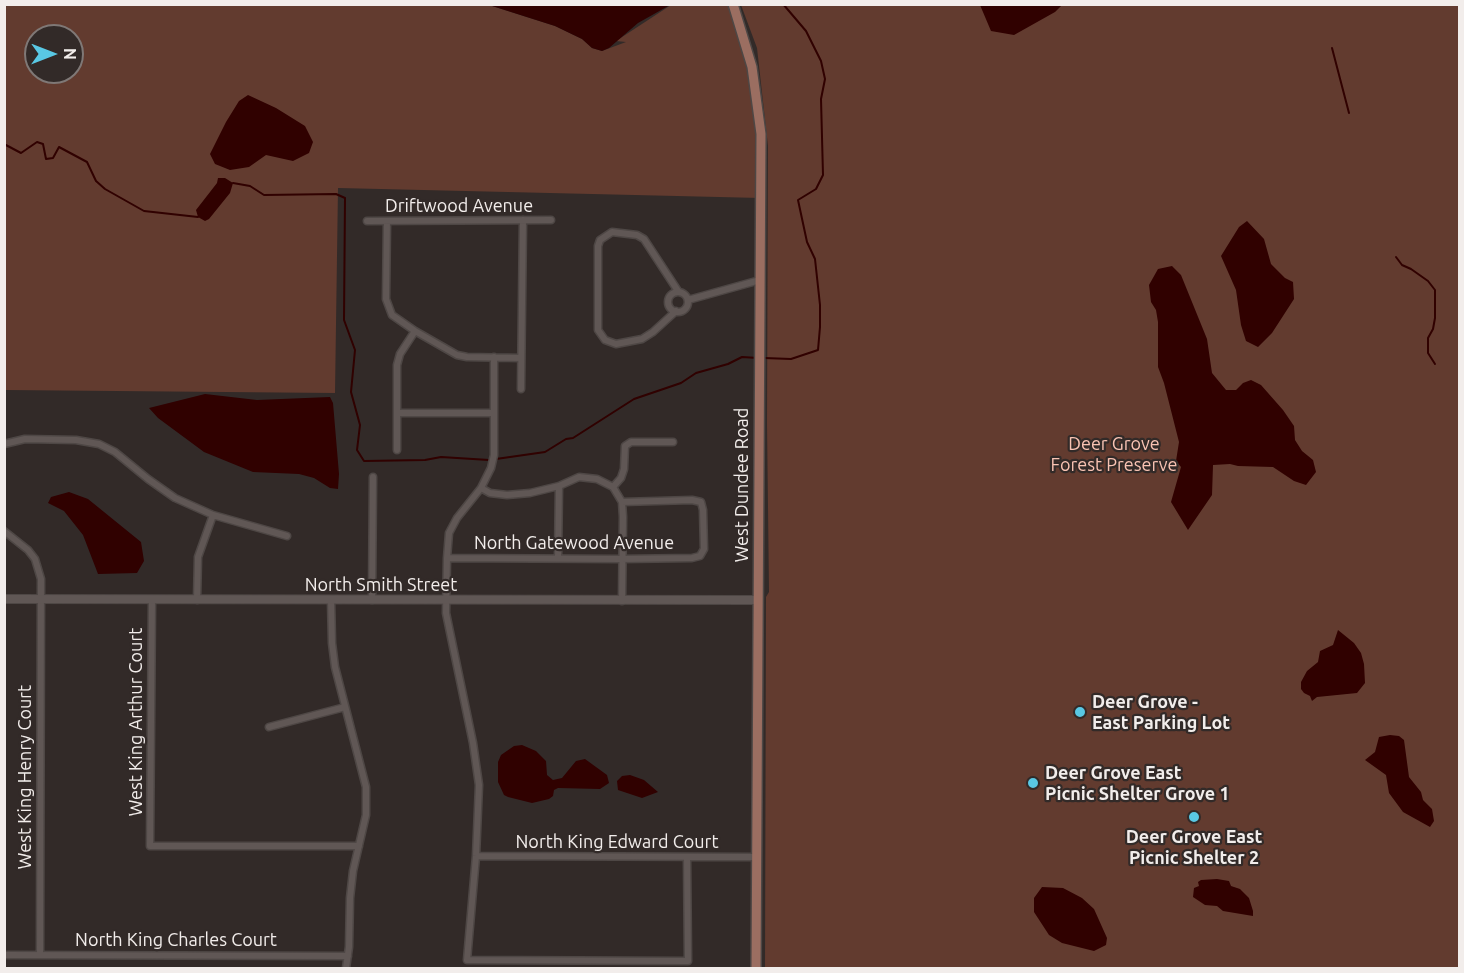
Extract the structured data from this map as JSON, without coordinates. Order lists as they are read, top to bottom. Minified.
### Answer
{"streets":{"main road":["West Dundee Road"],"street":["Driftwood Avenue","North Gatewood Avenue","North Smith Street","West King Arthur Court","West King Henry Court","North King Edward Court","North King Charles Court"]},"crossings":[["West Dundee Road","North Smith Street"],["West Dundee Road","North King Edward Court"],["North Smith Street","West King Arthur Court"],["North Smith Street","West King Henry Court"],["West King Henry Court","North King Charles Court"]],"parks":["Deer Grove Forest Preserve"],"places":["Deer Grove - East Parking Lot","Deer Grove East Picnic Shelter Grove 1","Deer Grove East Picnic Shelter 2"],"north":"right"}
